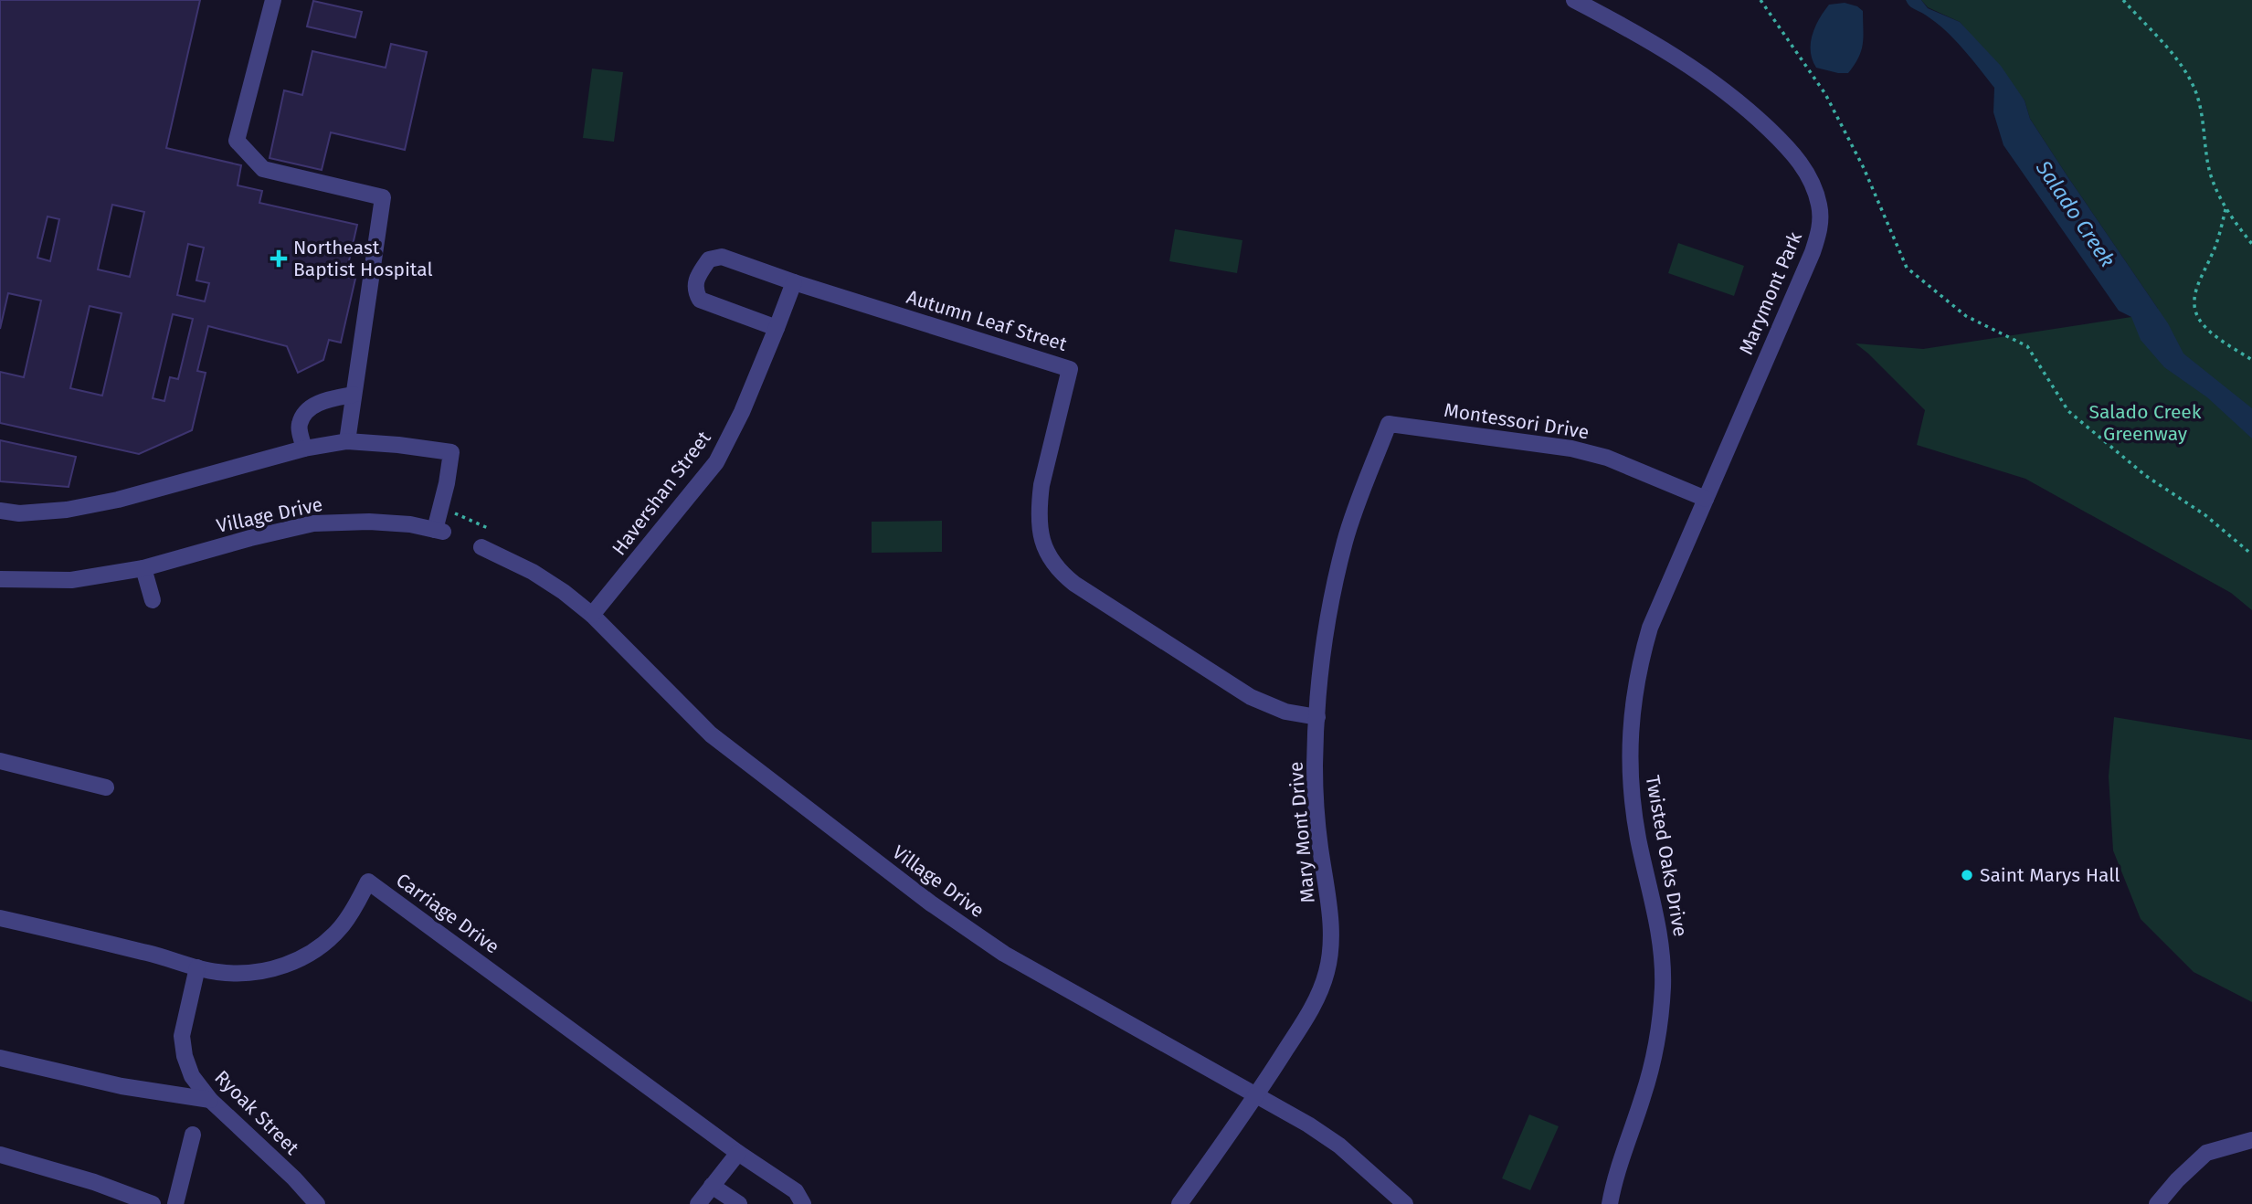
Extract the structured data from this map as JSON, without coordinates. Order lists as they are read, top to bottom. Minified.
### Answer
{"streets":{"street":["Marymont Park","Autumn Leaf Street","Montessori Drive","Havershan Street","Village Drive","Mary Mont Drive","Twisted Oaks Drive","Carriage Drive","Ryoak Street"]},"crossings":[["Marymont Park","Twisted Oaks Drive"],["Autumn Leaf Street","Havershan Street"],["Autumn Leaf Street","Mary Mont Drive"],["Montessori Drive","Mary Mont Drive"],["Montessori Drive","Twisted Oaks Drive"],["Havershan Street","Village Drive"],["Village Drive","Mary Mont Drive"],["Carriage Drive","Ryoak Street"]],"water":["Salado Creek"],"parks":["Salado Creek Greenway"],"places":{"health":["Northeast Baptist Hospital"],"other":["Saint Marys Hall"]}}
